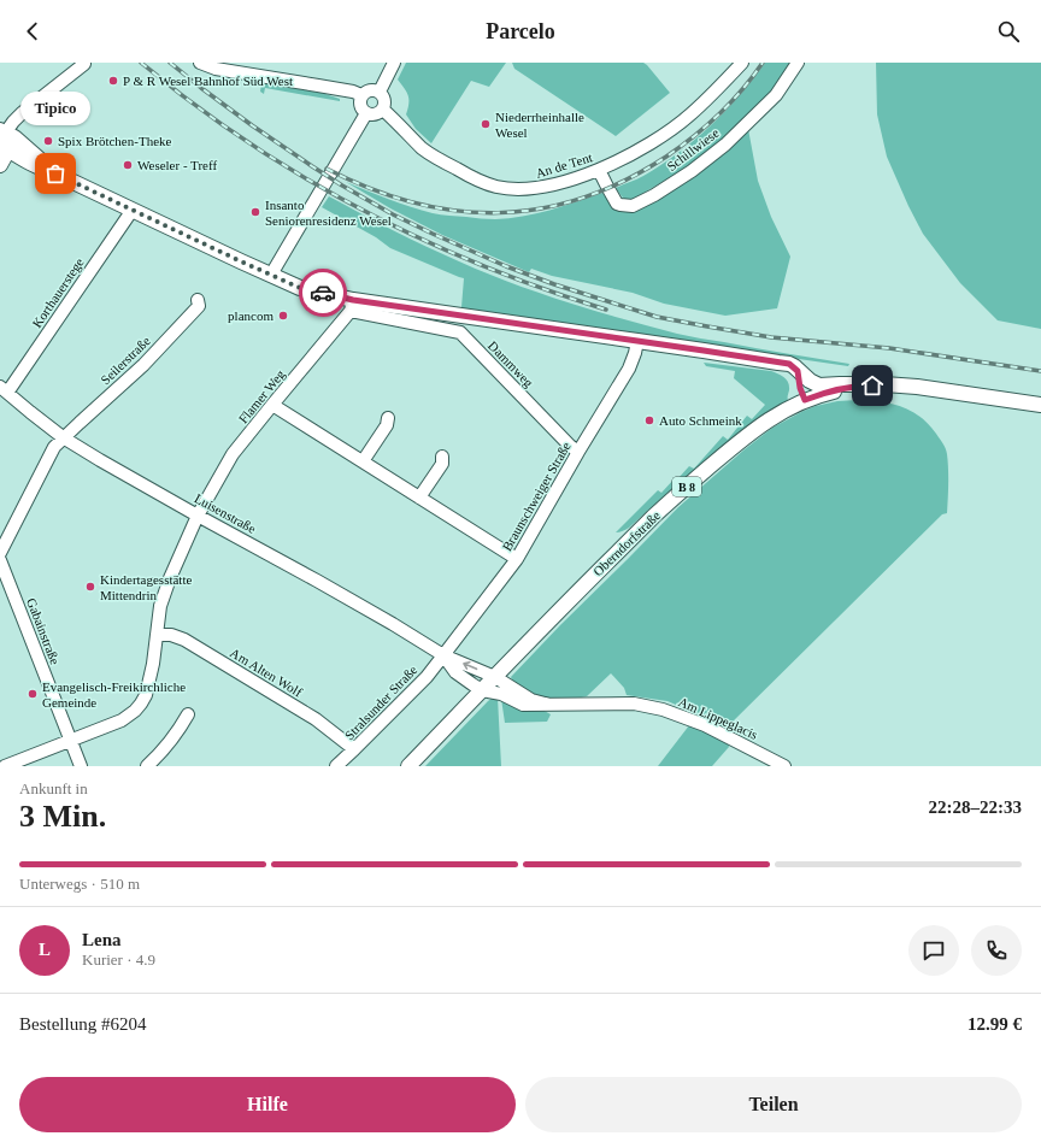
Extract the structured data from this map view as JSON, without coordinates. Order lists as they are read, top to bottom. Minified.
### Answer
{"streets":{"main road":["B 8","Oberndorfstraße"],"street":["Schillwiese","An de Tent","Korthauerstege","Seilerstraße","Dammweg","Flamer Weg","Braunschweiger Straße","Luisenstraße","Gabainstraße","Am Alten Wolf","Stralsunder Straße","Am Lippeglacis"]},"crossings":[["Schillwiese","An de Tent"],["Korthauerstege","Luisenstraße"],["Seilerstraße","Luisenstraße"],["Dammweg","Flamer Weg"],["Dammweg","Braunschweiger Straße"],["Flamer Weg","Luisenstraße"],["Flamer Weg","Gabainstraße"],["Flamer Weg","Am Alten Wolf"],["B 8","Oberndorfstraße"],["Braunschweiger Straße","Luisenstraße"],["Braunschweiger Straße","Stralsunder Straße"],["Luisenstraße","Oberndorfstraße"],["Luisenstraße","Stralsunder Straße"],["Luisenstraße","Am Lippeglacis"],["Oberndorfstraße","Am Lippeglacis"],["Am Alten Wolf","Stralsunder Straße"]],"places":["P & R Wesel Bahnhof Süd West","Niederrheinhalle Wesel","Spix Brötchen-Theke","Weseler - Treff","Tipico","Insanto Seniorenresidenz Wesel","plancom","Auto Schmeink","Kindertagesstätte Mittendrin","Evangelisch-Freikirchliche Gemeinde"],"page":{"header":"Parcelo","bubble":"Tipico","heading":["3 Min.","Ankunft in","22:28–22:33"],"panel":["Lena","Kurier · 4.9","Bestellung #6204","12.99 €"],"bar":"Unterwegs · 510 m","round":"L","buttons":["Hilfe","Teilen"]}}
